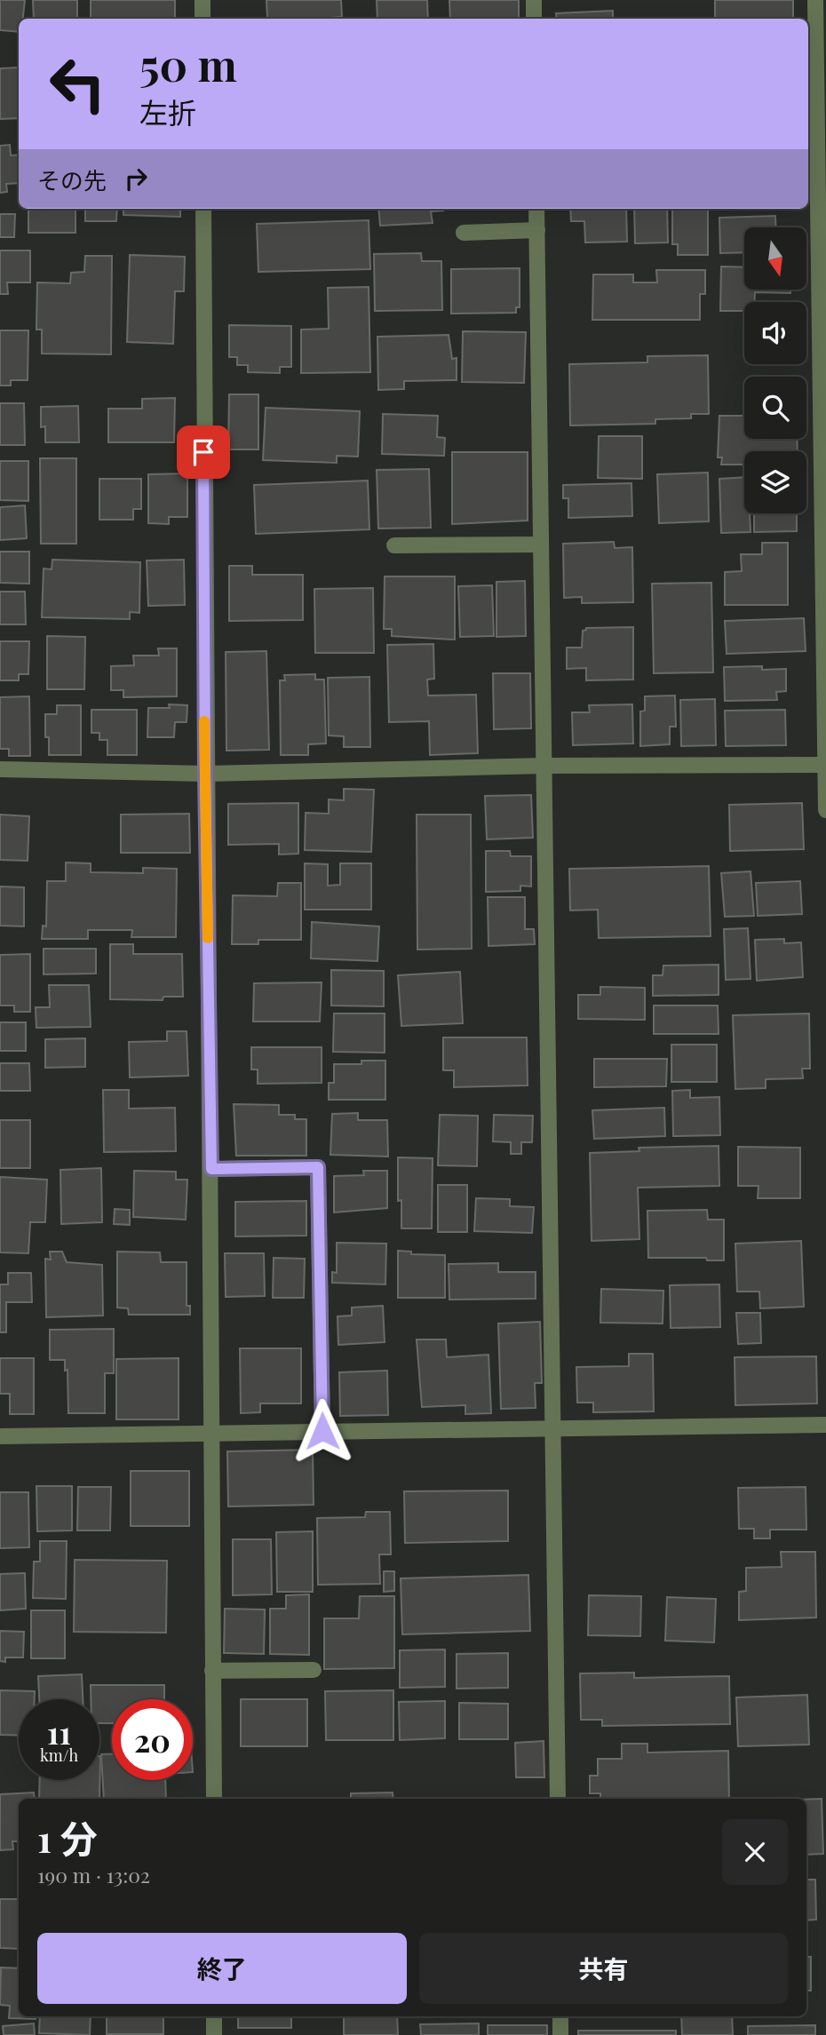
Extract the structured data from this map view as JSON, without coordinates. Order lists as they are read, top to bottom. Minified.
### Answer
{"north":"bottom","page":{"turn":["50 m","左折"],"then":"その先","speed":"11 km/h","limit":"20","heading":["1 分","190 m · 13:02"],"buttons":["終了","共有"]}}
